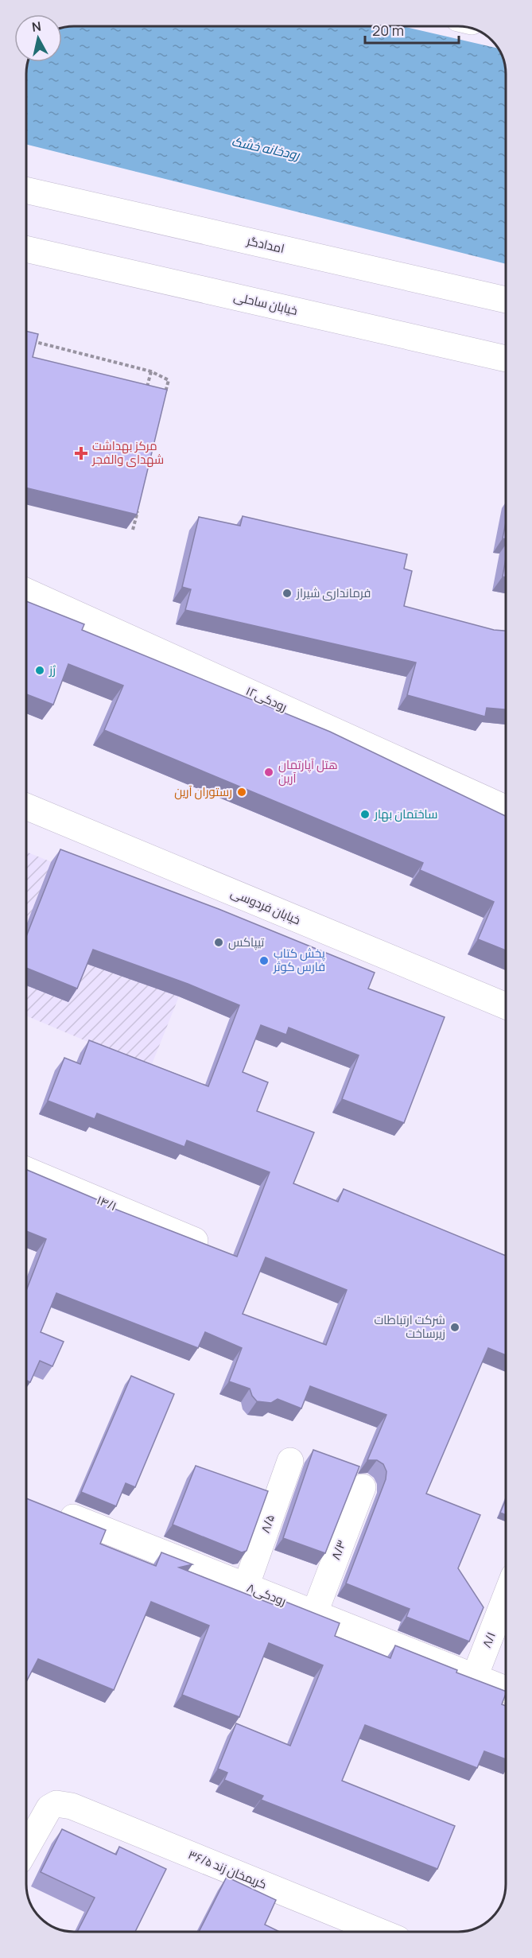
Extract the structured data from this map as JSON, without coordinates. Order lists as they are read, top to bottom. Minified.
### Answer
{"streets":{"street":["امدادگر","خیابان ساحلی","رودکی۱۲","خیابان فردوسی","۱۴/۱","۸/۵","۸/۳","رودکی۸","۸/۱","کریمخان زند ۳۶/۵"]},"crossings":[["۸/۵","رودکی۸"],["۸/۳","رودکی۸"],["رودکی۸","۸/۱"]],"water":["رودخانه خشک"],"places":{"health":["مرکز بهداشت شهدای والفجر"],"other":["فرمانداری شیراز","رُز","هتل آپارتمان آرین","رستوران آرین","ساختمان بهار","تیپاکس","پخش کتاب فارس کوثر","شرکت ارتباطات زیرساخت"]},"scale_bar":"20 m","north":"top"}
